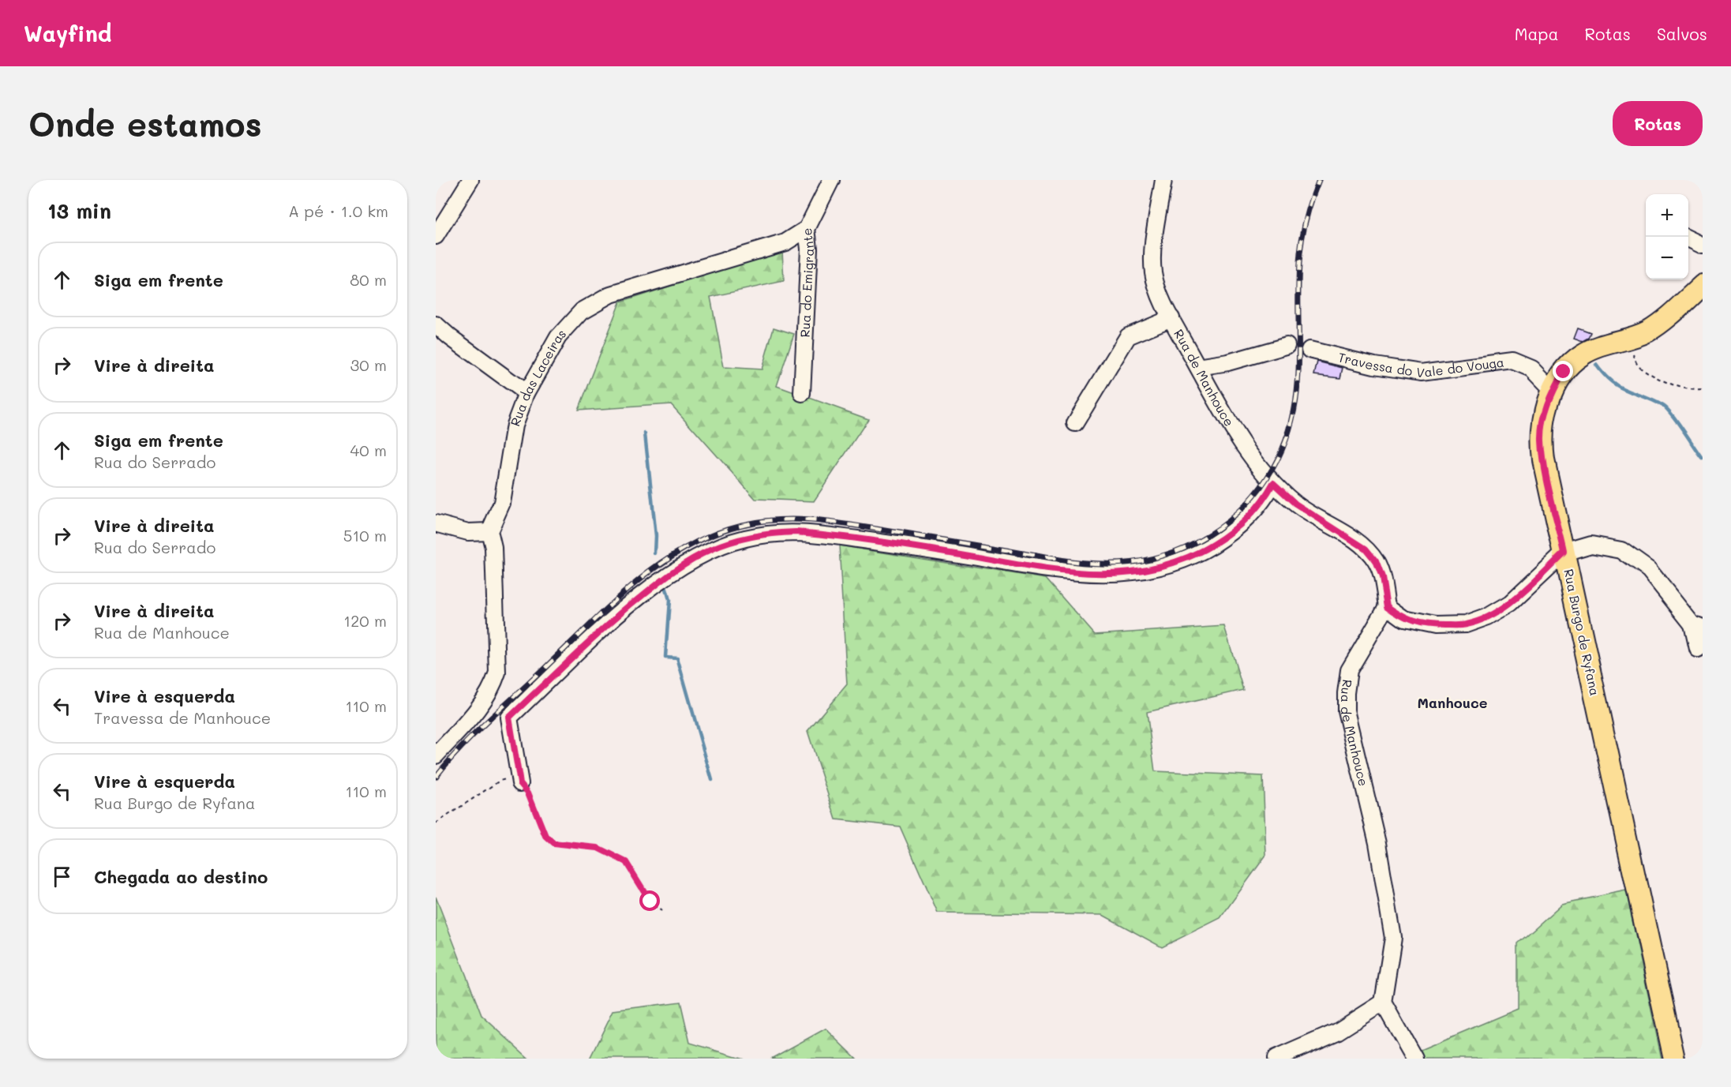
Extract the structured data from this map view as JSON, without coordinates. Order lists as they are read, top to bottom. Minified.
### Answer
{"streets":{"main road":["Rua Burgo de Ryfana"],"street":["Rua do Emigrante","Travessa do Vale do Vouga","Rua de Manhouce","Rua das Laceiras"]},"crossings":[["Rua do Emigrante","Rua das Laceiras"],["Travessa do Vale do Vouga","Rua Burgo de Ryfana"]],"districts":["Manhouce"],"page":{"header":"Wayfind","nav":["Mapa","Rotas","Salvos"],"buttons":"Rotas","title":"Onde estamos","heading":["13 min","A pé · 1.0 km"],"map_buttons":["+","−"],"list":[["Siga em frente","80 m"],["Vire à direita","30 m"],["Siga em frente","Rua do Serrado","40 m"],["Vire à direita","Rua do Serrado","510 m"],["Vire à direita","Rua de Manhouce","120 m"],["Vire à esquerda","Travessa de Manhouce","110 m"],["Vire à esquerda","Rua Burgo de Ryfana","110 m"],"Chegada ao destino"]}}
